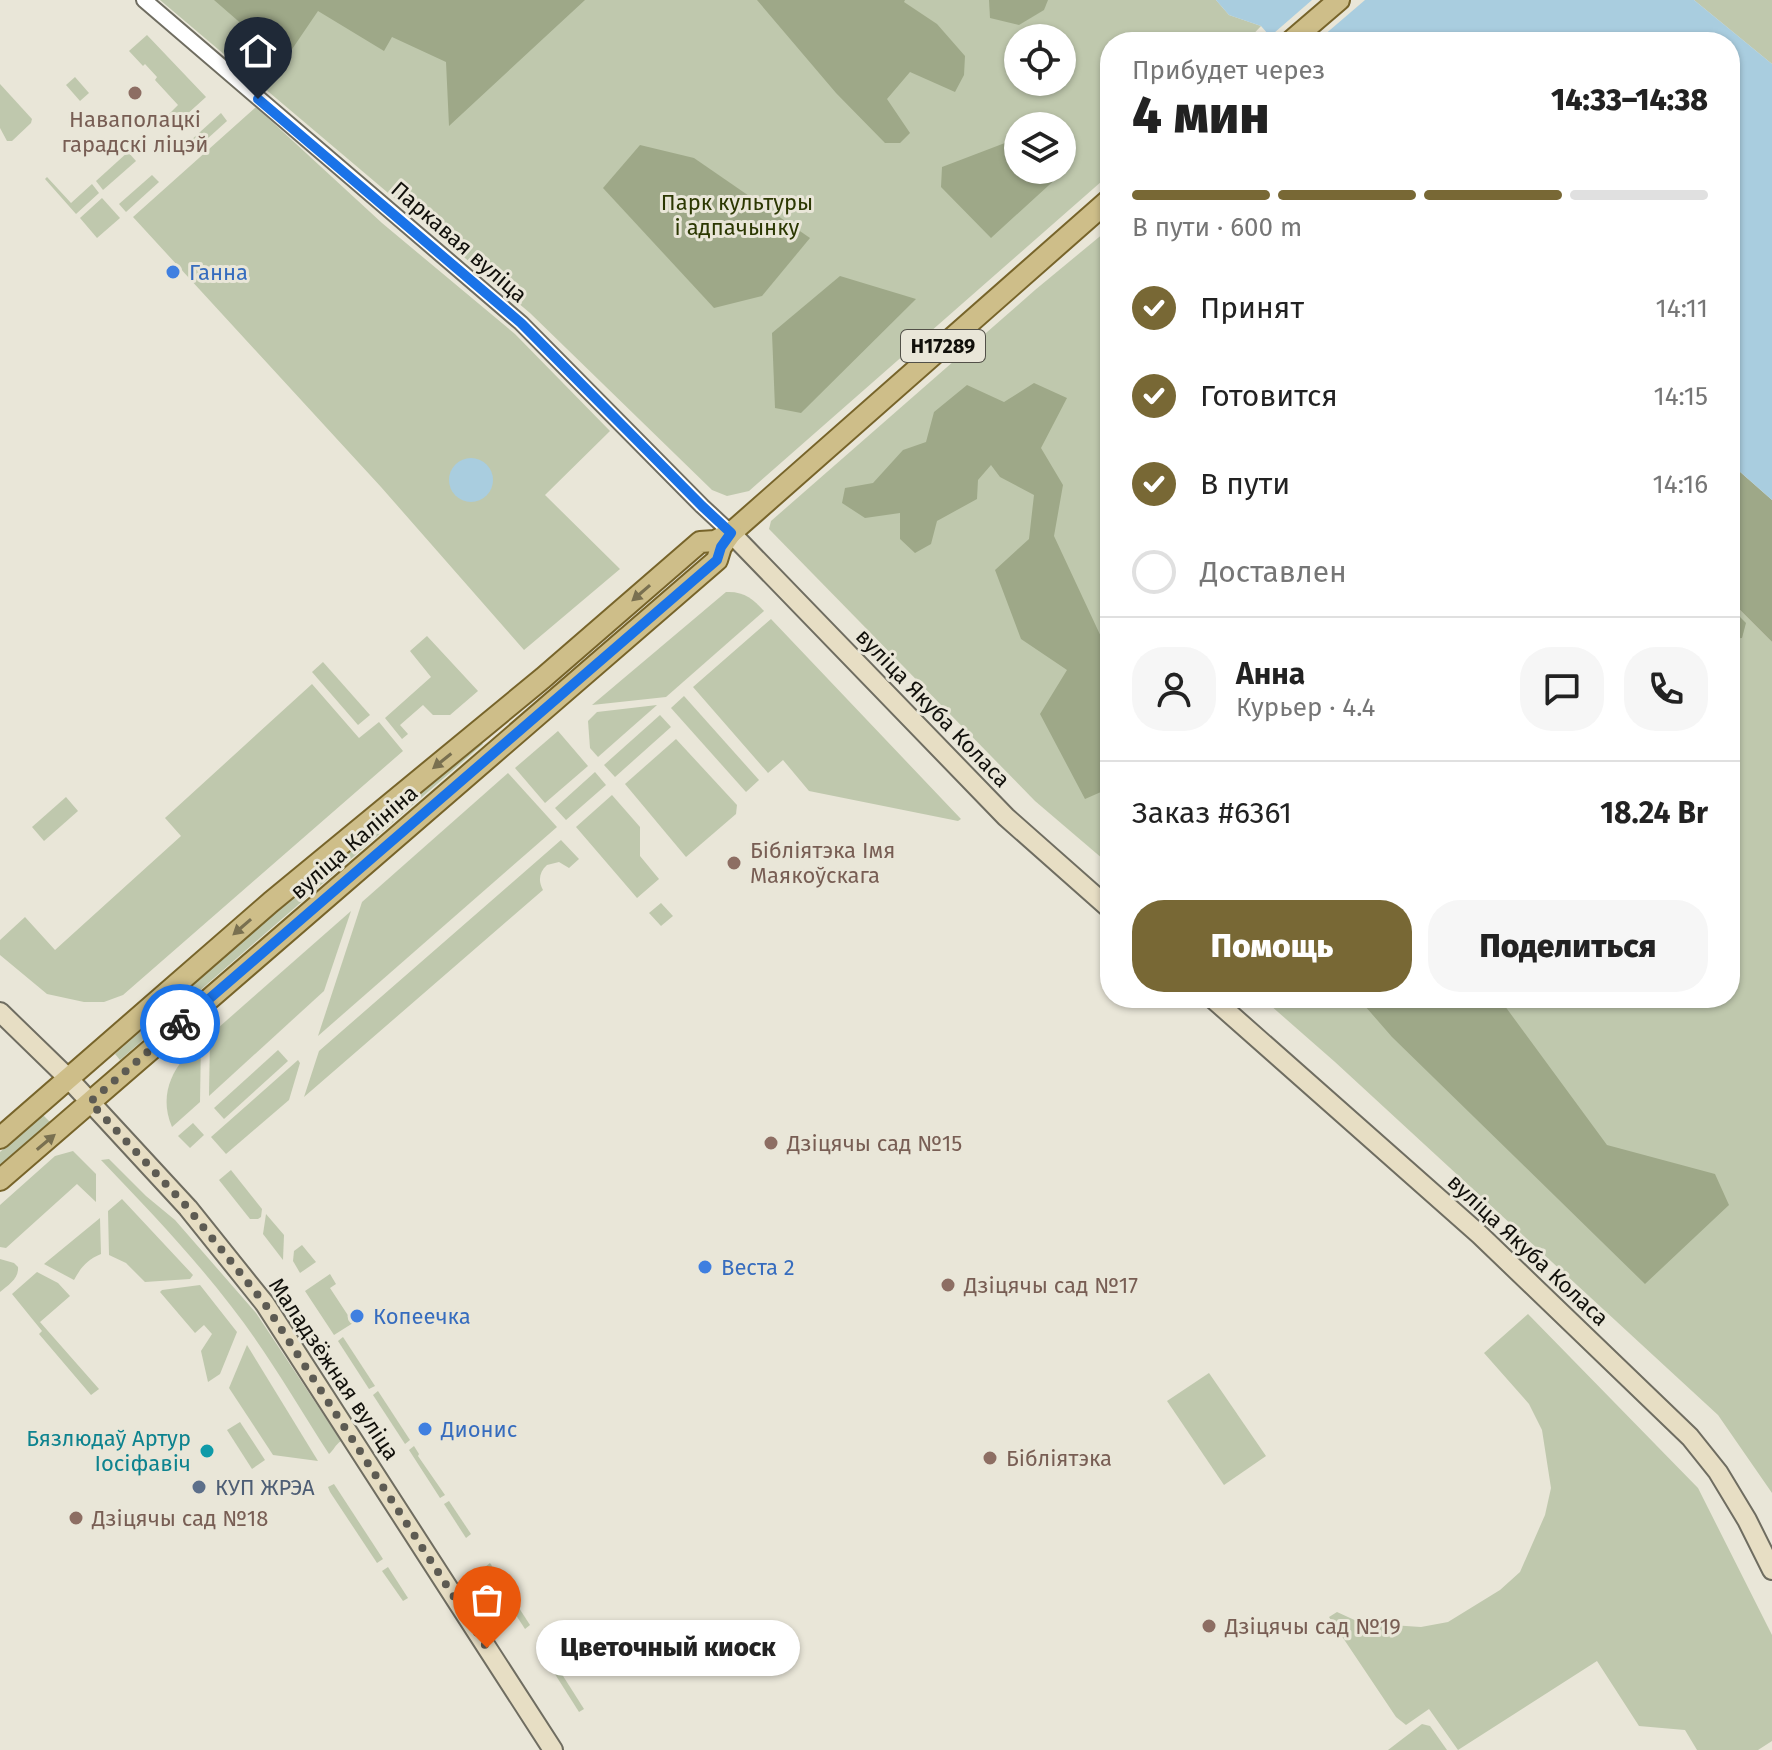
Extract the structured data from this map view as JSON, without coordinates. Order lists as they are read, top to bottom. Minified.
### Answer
{"streets":{"main road":["Н17289","вуліца Калініна"],"street":["Паркавая вуліца","вуліца Якуба Коласа","Маладзёжная вуліца"]},"crossings":[["Паркавая вуліца","вуліца Якуба Коласа"],["Паркавая вуліца","вуліца Калініна"],["вуліца Якуба Коласа","вуліца Калініна"],["вуліца Калініна","Маладзёжная вуліца"]],"parks":["Парк культуры і адпачынку"],"places":["Наваполацкі гарадскі ліцэй","Ганна","Бібліятэка Імя Маякоўскага","Дзіцячы сад №15","Веста 2","Дзіцячы сад №17","Копеечка","Дионис","Бязлюдаў Артур Іосіфавіч","Бібліятэка","КУП ЖРЭА","Дзіцячы сад №18","Дзіцячы сад №19","Цветочный киоск"],"page":{"heading":["4 мин","Прибудет через","14:33–14:38"],"panel":["Анна","Курьер · 4.4","Заказ #6361","18.24 Br"],"bar":"В пути · 600 m","list":[["Принят","14:11"],["Готовится","14:15"],["В пути","14:16"],"Доставлен"],"buttons":["Помощь","Поделиться"],"bubble":"Цветочный киоск"}}
